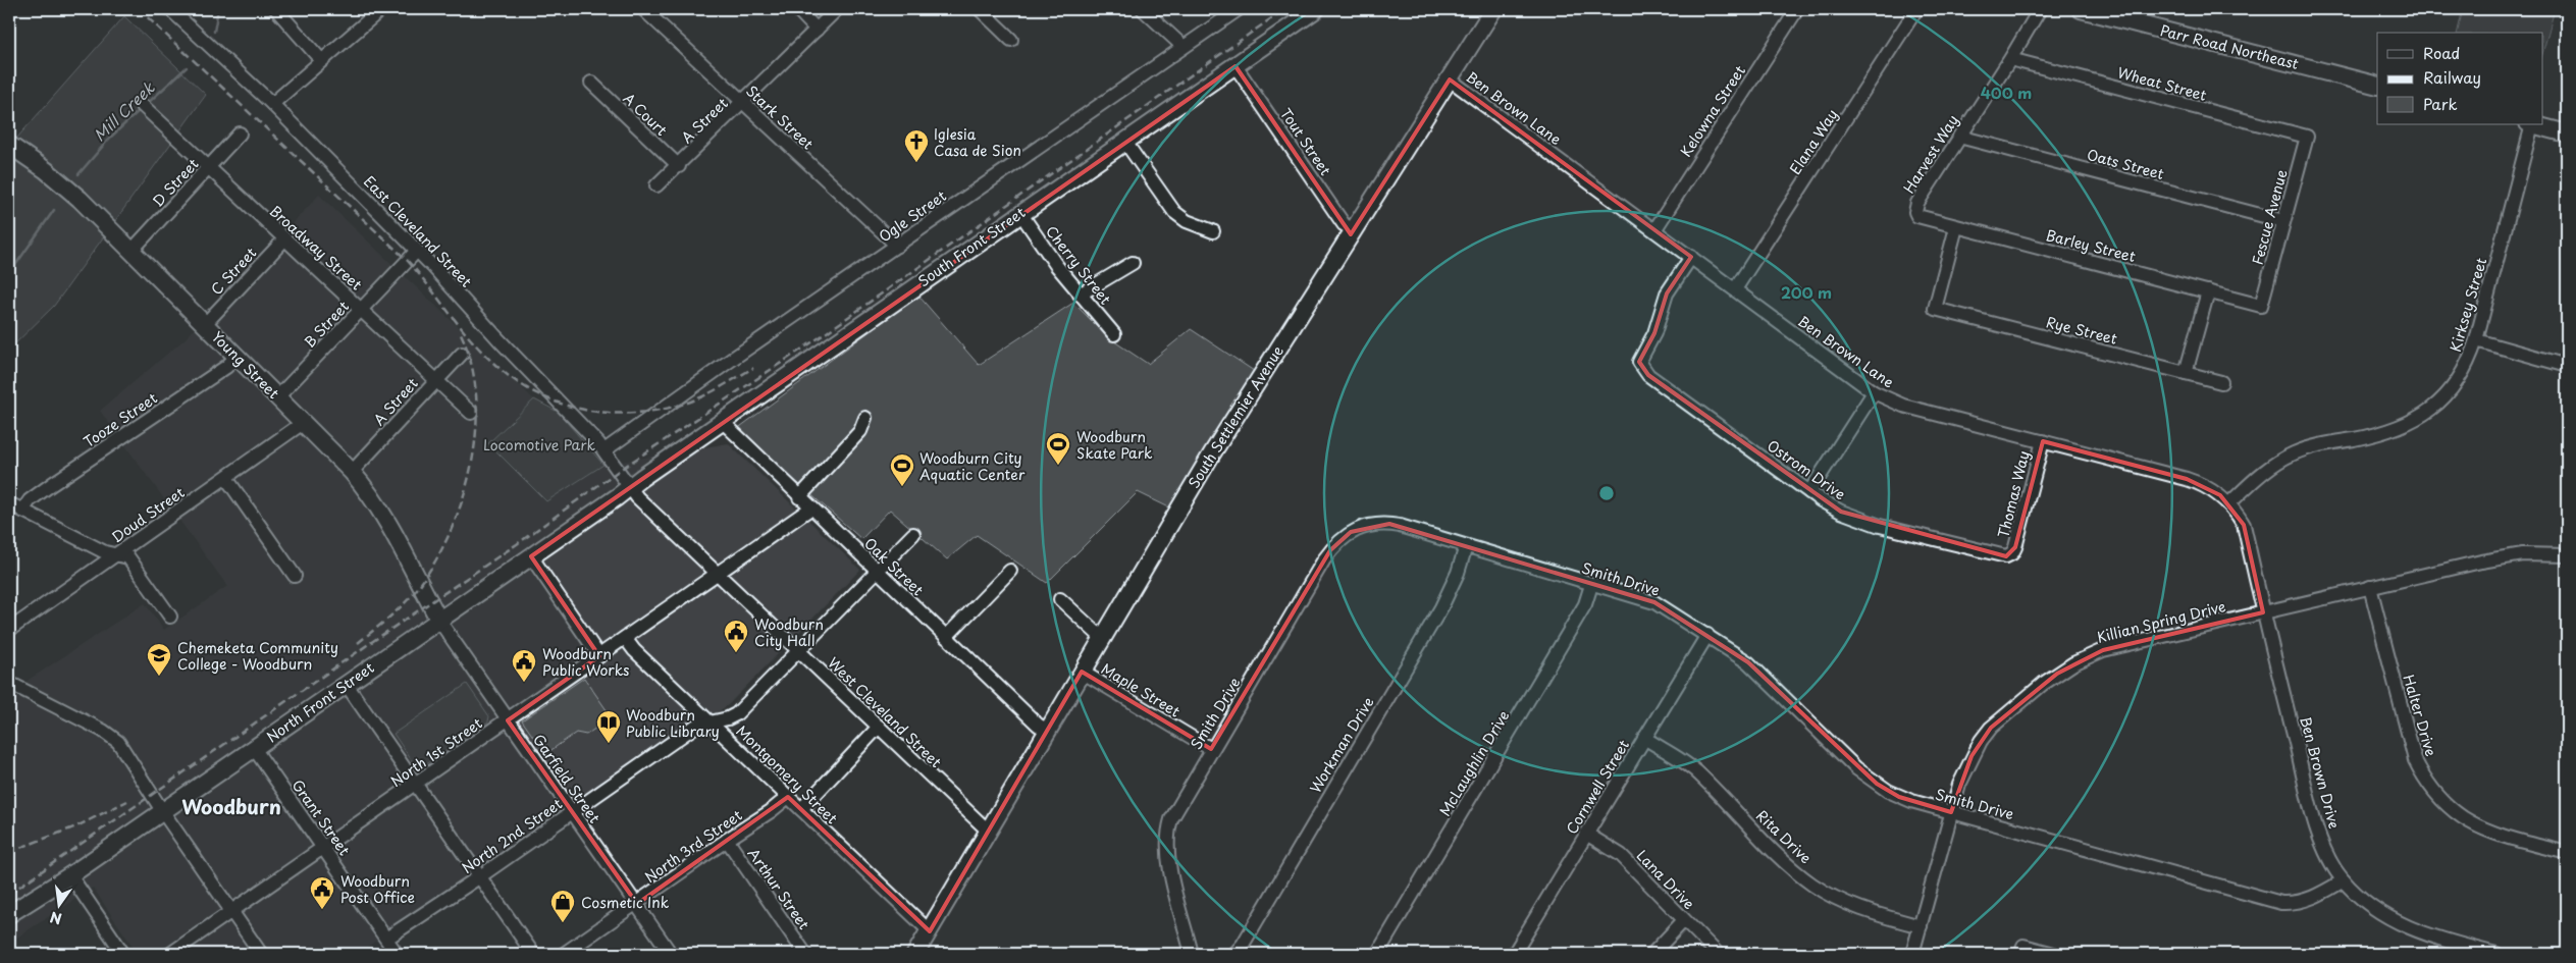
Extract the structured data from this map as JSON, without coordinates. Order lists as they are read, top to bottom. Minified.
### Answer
{"streets":{"main road":["Parr Road Northeast","South Front Street","Young Street","South Settlemier Avenue","North Front Street"],"street":["Wheat Street","Ben Brown Lane","Kelowna Street","A Court","Stark Street","A Street","Tout Street","Elana Way","Harvest Way","Oats Street","D Street","Ogle Street","Fescue Avenue","East Cleveland Street","Barley Street","Broadway Street","Cherry Street","C Street","Kirksey Street","B Street","Rye Street","Tooze Street","Ostrom Drive","Thomas Way","Doud Street","Oak Street","Smith Drive","Killian Spring Drive","Maple Street","West Cleveland Street","Halter Drive","Workman Drive","North 1st Street","McLaughlin Drive","Ben Brown Drive","Montgomery Street","Garfield Street","Cornwell Street","Grant Street","North 2nd Street","Rita Drive","North 3rd Street","Lana Drive","Arthur Street"]},"crossings":[["Wheat Street","Harvest Way"],["Wheat Street","Fescue Avenue"],["Ben Brown Lane","Kelowna Street"],["Ben Brown Lane","Elana Way"],["Ben Brown Lane","Kirksey Street"],["Ben Brown Lane","South Settlemier Avenue"],["Ben Brown Lane","Ostrom Drive"],["Ben Brown Lane","Thomas Way"],["Ben Brown Lane","Ben Brown Drive"],["A Court","A Street"],["Stark Street","A Street"],["Stark Street","Ogle Street"],["A Street","Broadway Street"],["A Street","Young Street"],["Tout Street","South Front Street"],["Tout Street","South Settlemier Avenue"],["Harvest Way","Oats Street"],["Harvest Way","Barley Street"],["Oats Street","Fescue Avenue"],["D Street","Broadway Street"],["D Street","Young Street"],["Ogle Street","East Cleveland Street"],["Fescue Avenue","Barley Street"],["East Cleveland Street","South Front Street"],["East Cleveland Street","B Street"],["East Cleveland Street","North Front Street"],["East Cleveland Street","West Cleveland Street"],["Barley Street","Rye Street"],["South Front Street","Cherry Street"],["South Front Street","Oak Street"],["South Front Street","North Front Street"],["South Front Street","West Cleveland Street"],["Broadway Street","C Street"],["Broadway Street","B Street"],["C Street","Young Street"],["Kirksey Street","Ben Brown Drive"],["B Street","Young Street"],["Young Street","Tooze Street"],["Young Street","Doud Street"],["Young Street","North Front Street"],["Young Street","Garfield Street"],["South Settlemier Avenue","Oak Street"],["South Settlemier Avenue","Maple Street"],["South Settlemier Avenue","West Cleveland Street"],["South Settlemier Avenue","Montgomery Street"],["Ostrom Drive","Thomas Way"],["Oak Street","North 1st Street"],["Oak Street","North 2nd Street"],["Smith Drive","Killian Spring Drive"],["Smith Drive","Maple Street"],["Smith Drive","Workman Drive"],["Smith Drive","McLaughlin Drive"],["Smith Drive","Ben Brown Drive"],["Smith Drive","Cornwell Street"],["Killian Spring Drive","Halter Drive"],["Killian Spring Drive","Ben Brown Drive"],["Killian Spring Drive","Rita Drive"],["North Front Street","West Cleveland Street"],["North Front Street","Garfield Street"],["North Front Street","Grant Street"],["West Cleveland Street","North 1st Street"],["West Cleveland Street","North 2nd Street"],["North 1st Street","Montgomery Street"],["North 1st Street","Garfield Street"],["North 1st Street","Grant Street"],["Montgomery Street","North 2nd Street"],["Montgomery Street","North 3rd Street"],["Garfield Street","North 2nd Street"],["Garfield Street","North 3rd Street"],["Cornwell Street","Rita Drive"],["Cornwell Street","Lana Drive"],["Grant Street","North 2nd Street"],["North 3rd Street","Arthur Street"]],"districts":["Woodburn"],"water":["Mill Creek"],"parks":["Locomotive Park"],"places":{"church":["Iglesia Casa de Sion"],"sports":["Woodburn Skate Park","Woodburn City Aquatic Center"],"public building":["Woodburn City Hall","Woodburn Public Works","Woodburn Post Office"],"school or university":["Chemeketa Community College - Woodburn"],"library":["Woodburn Public Library"],"shop":["Cosmetic Ink"]},"legend":["Road","Railway","Park"],"north":"bottom","rings":["400 m","200 m"]}
